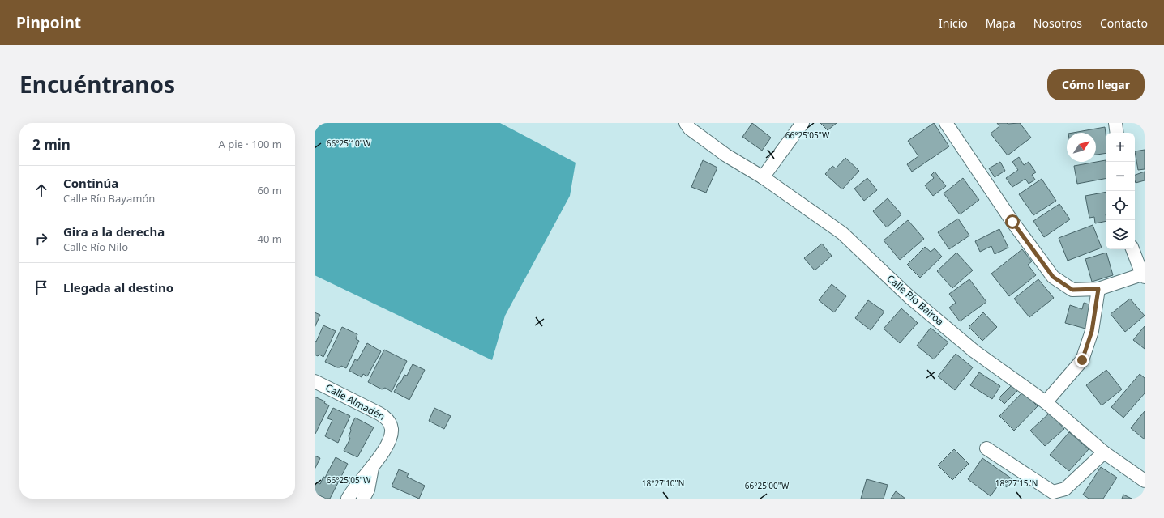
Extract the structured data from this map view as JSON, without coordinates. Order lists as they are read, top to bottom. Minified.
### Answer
{"streets":{"street":["Calle Río Bairoa","Calle Almadén"]},"north":"top right","page":{"header":"Pinpoint","nav":["Inicio","Mapa","Nosotros","Contacto"],"title":"Encuéntranos","buttons":"Cómo llegar","heading":["2 min","A pie · 100 m"],"map_buttons":["+","−"],"list":[["Continúa","Calle Río Bayamón","60 m"],["Gira a la derecha","Calle Río Nilo","40 m"],"Llegada al destino"]},"coordinates":["66°25'05\"W","66°25'10\"W","18°27'10\"N","18°27'15\"N","66°25'00\"W"]}
